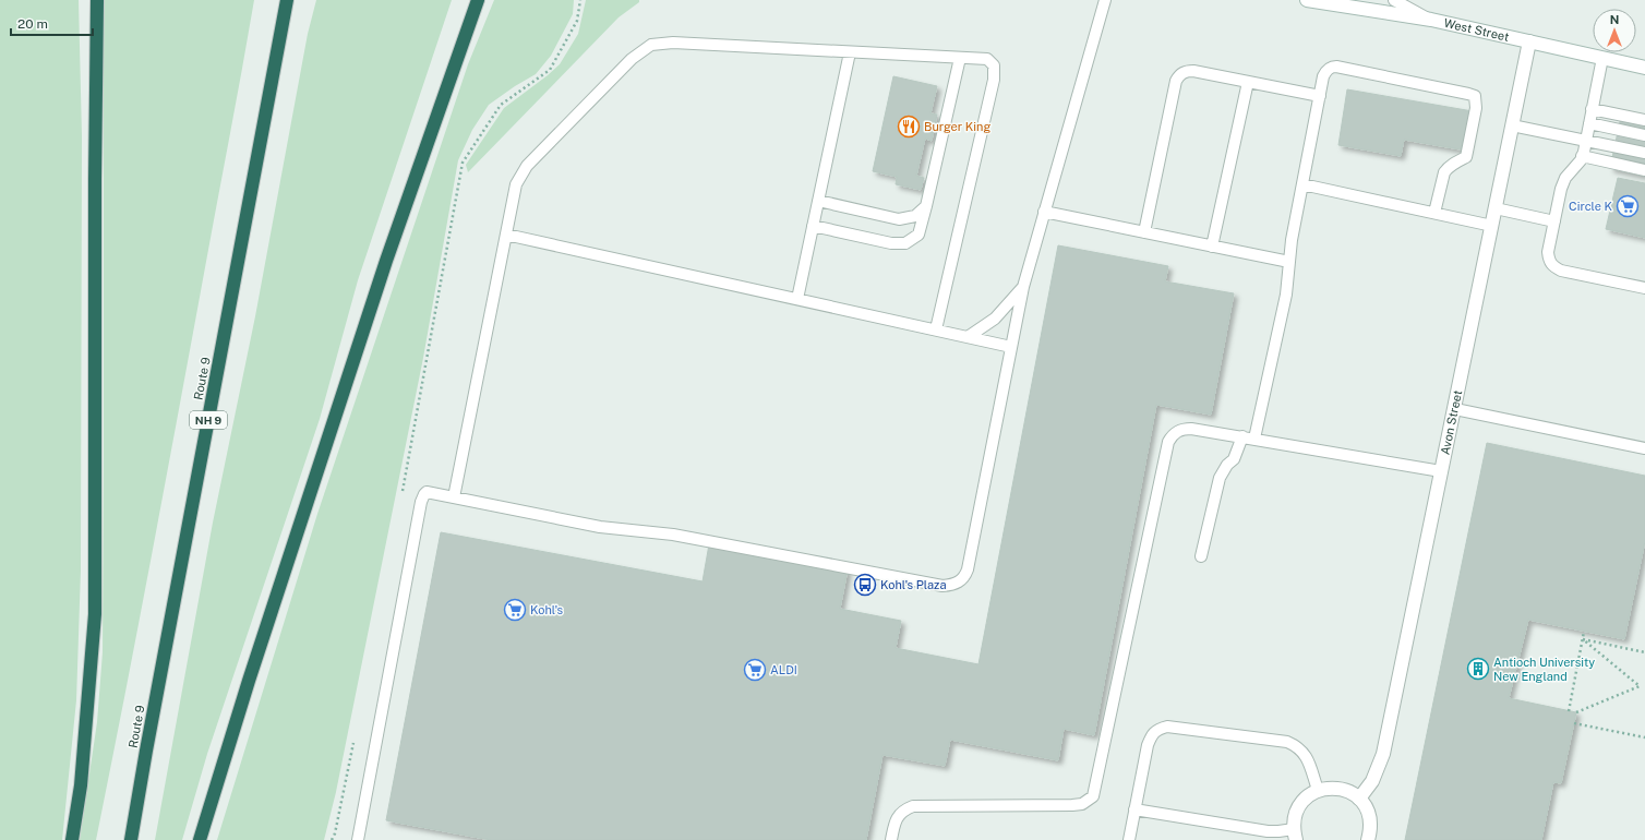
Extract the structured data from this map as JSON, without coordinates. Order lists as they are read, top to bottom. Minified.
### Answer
{"streets":{"highway":["Route 9","NH 9"],"street":["West Street","Avon Street"]},"crossings":[["West Street","Avon Street"]],"places":{"restaurant":["Burger King"],"supermarket":["Circle K","Kohl's","ALDI"],"bus stop":["Kohl's Plaza"],"building":["Antioch University New England"]},"scale_bar":"20 m","north":"top"}
